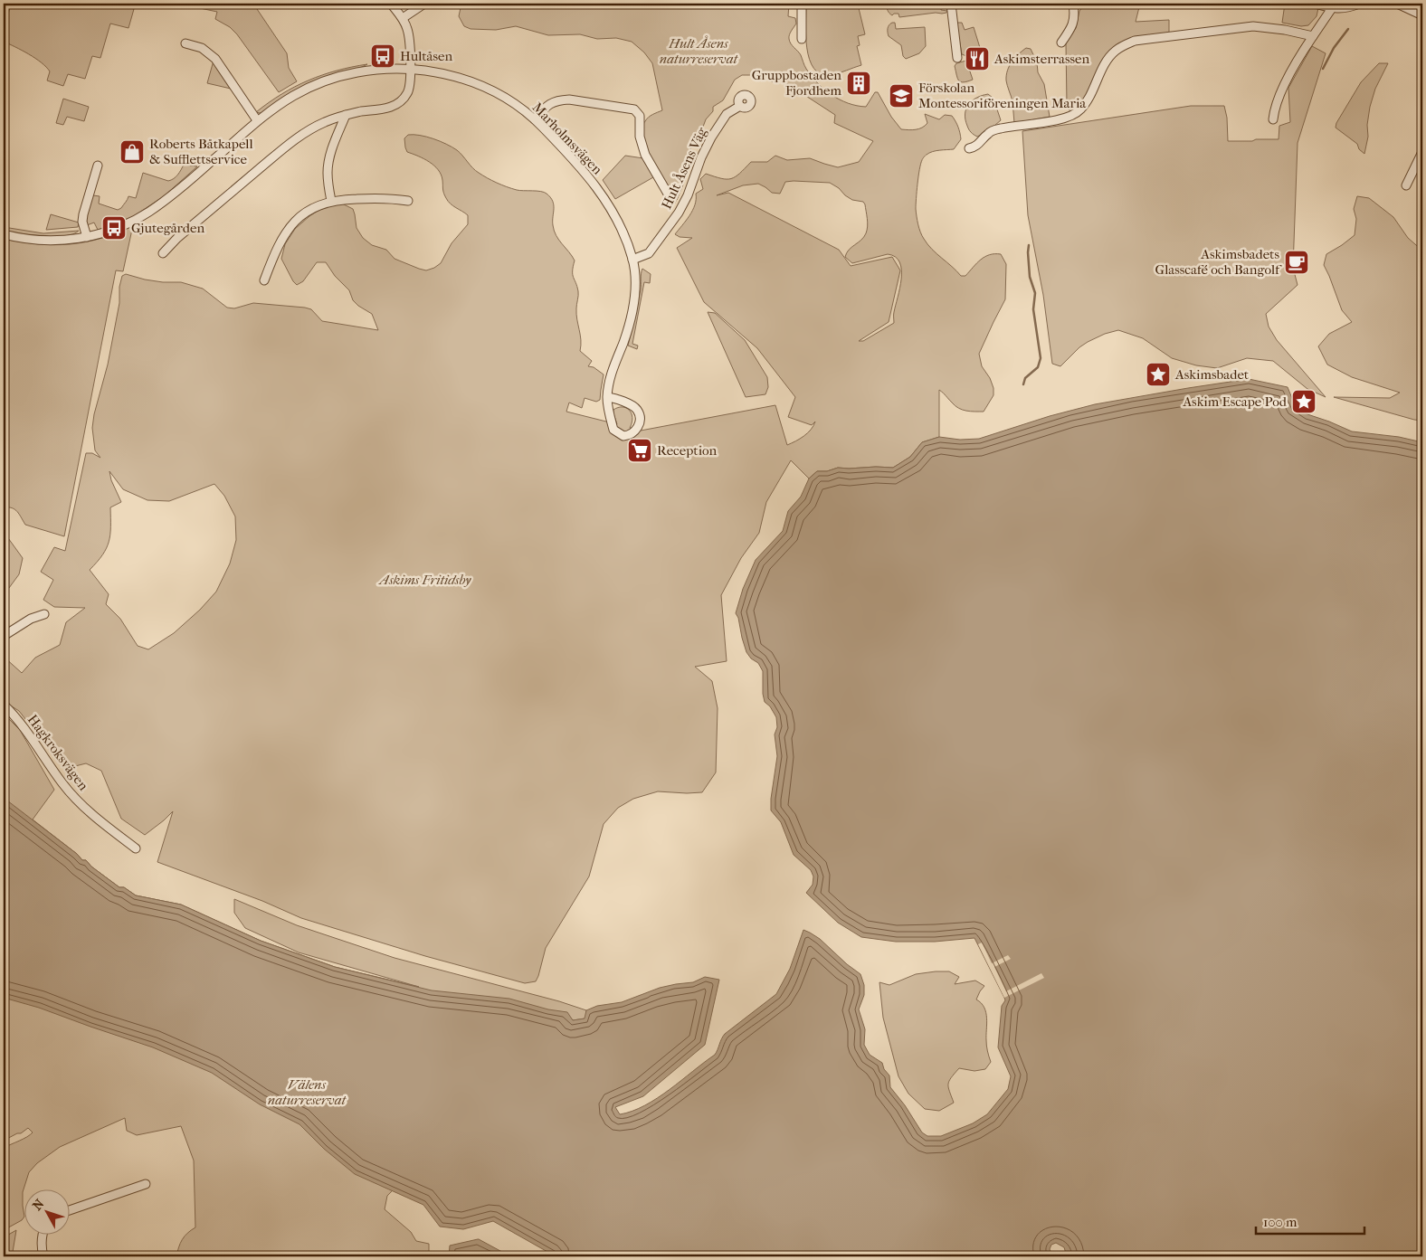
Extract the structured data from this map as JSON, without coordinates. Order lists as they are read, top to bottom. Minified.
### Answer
{"streets":{"street":["Marholmsvägen","Hult Åsens Väg","Hagkroksvägen"]},"crossings":[["Marholmsvägen","Hult Åsens Väg"]],"parks":["Hult Åsens naturreservat","Askims Fritidsby","Välens naturreservat"],"places":{"bus stop":["Hultåsen","Gjutegården"],"restaurant":["Askimsterrassen"],"building":["Gruppbostaden Fjordhem"],"school or university":["Förskolan Montessoriföreningen Maria"],"shop":["Roberts Båtkapell & Sufflettservice"],"cafe":["Askimsbadets Glasscafé och Bangolf"],"place":["Askimsbadet","Askim Escape Pod"],"supermarket":["Reception"]},"scale_bar":"100 m","north":"top left"}
